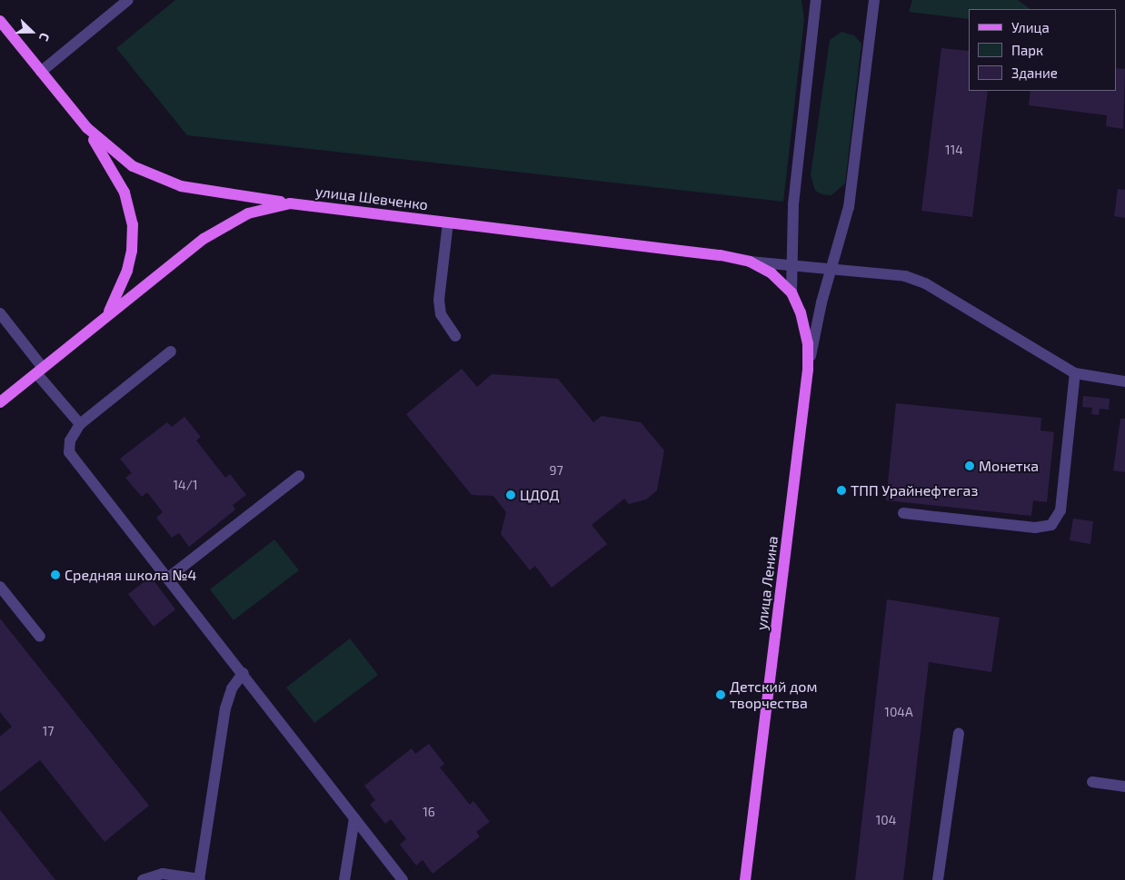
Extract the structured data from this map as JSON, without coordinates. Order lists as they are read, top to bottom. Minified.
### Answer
{"streets":{"main road":["улица Шевченко","улица Ленина"]},"crossings":[["улица Шевченко","улица Ленина"]],"places":["Монетка","ТПП Урайнефтегаз","ЦДОД","Средняя школа №4","Детский дом творчества"],"house_numbers":["114","97","14/1","104А","17","16","104"],"legend":["Улица","Парк","Здание"],"north":"right"}
